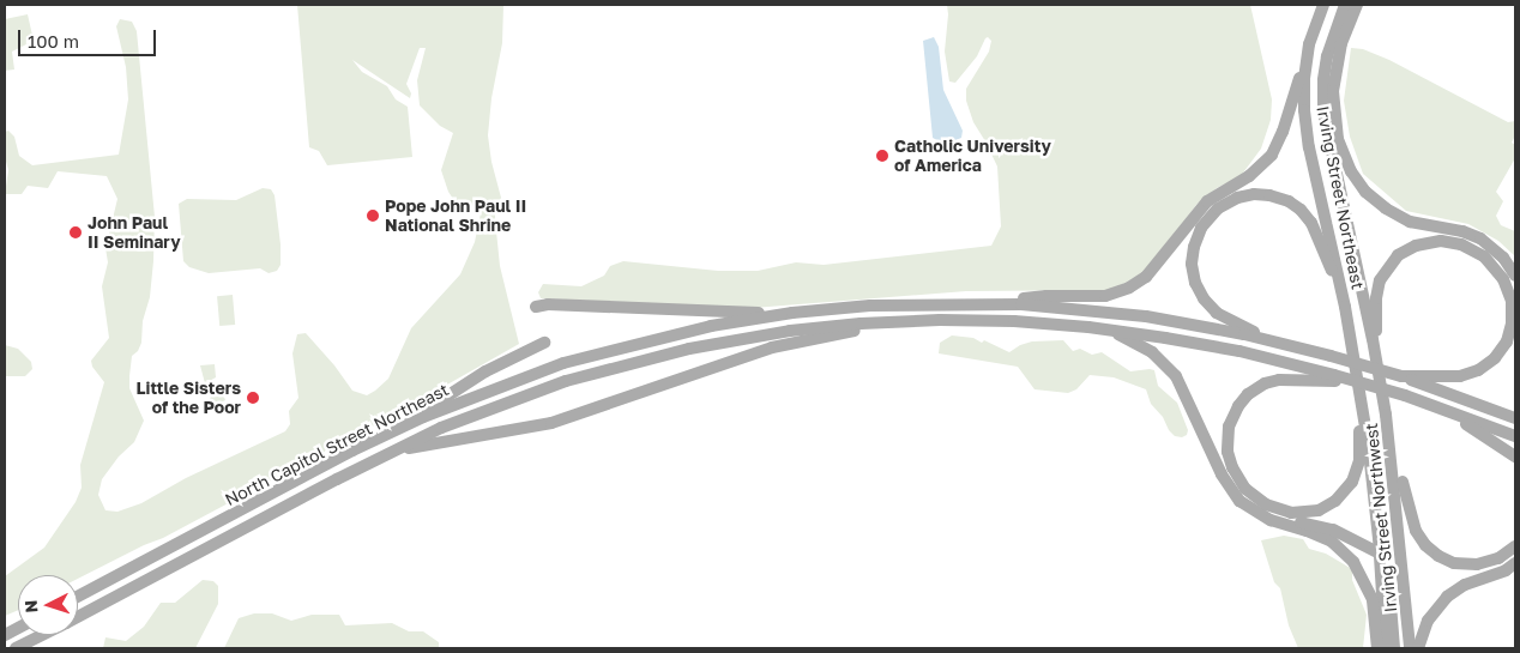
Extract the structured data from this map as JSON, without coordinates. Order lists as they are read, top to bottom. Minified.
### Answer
{"streets":{"main road":["Irving Street Northeast","North Capitol Street Northeast","Irving Street Northwest"]},"crossings":[["Irving Street Northeast","Irving Street Northwest"]],"places":["Catholic University of America","Pope John Paul II National Shrine","John Paul II Seminary","Little Sisters of the Poor"],"scale_bar":"100 m","north":"left"}
